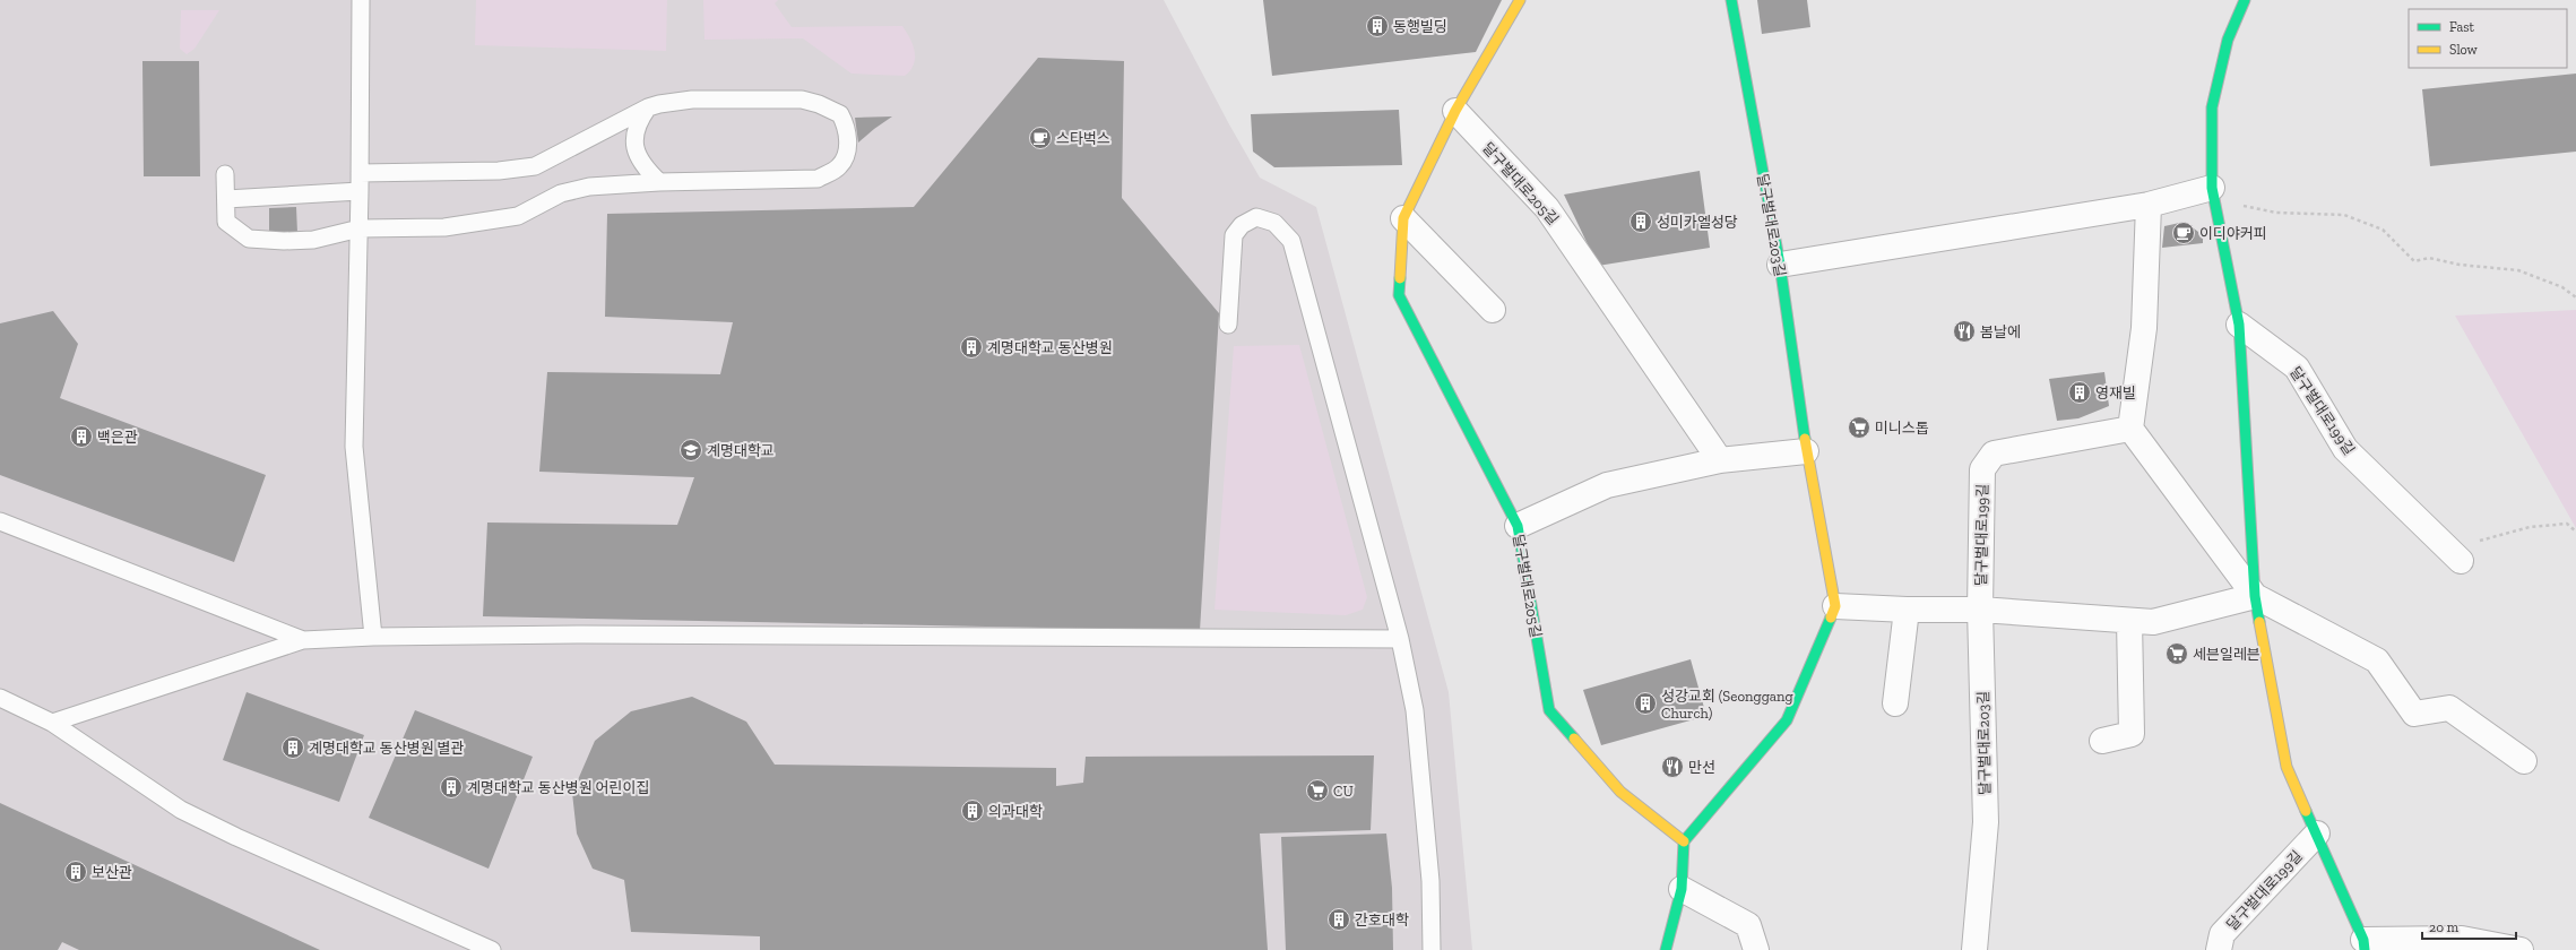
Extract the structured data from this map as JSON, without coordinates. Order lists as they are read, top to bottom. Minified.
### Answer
{"streets":{"street":["달구벌대로205길","달구벌대로203길","달구벌대로199길"]},"crossings":[["달구벌대로203길","달구벌대로199길"]],"places":{"building":["동행빌딩","성미카엘성당","계명대학교 동산병원","영재빌","백은관","성강교회 (Seonggang Church)","계명대학교 동산병원 별관","계명대학교 동산병원 어린이집","의과대학","보산관","간호대학"],"cafe":["스타벅스","이디야커피"],"restaurant":["봄날에","만선"],"supermarket":["미니스톱","세븐일레븐","CU"],"school or university":["계명대학교"]},"legend":["Fast","Slow"],"scale_bar":"20 m"}
